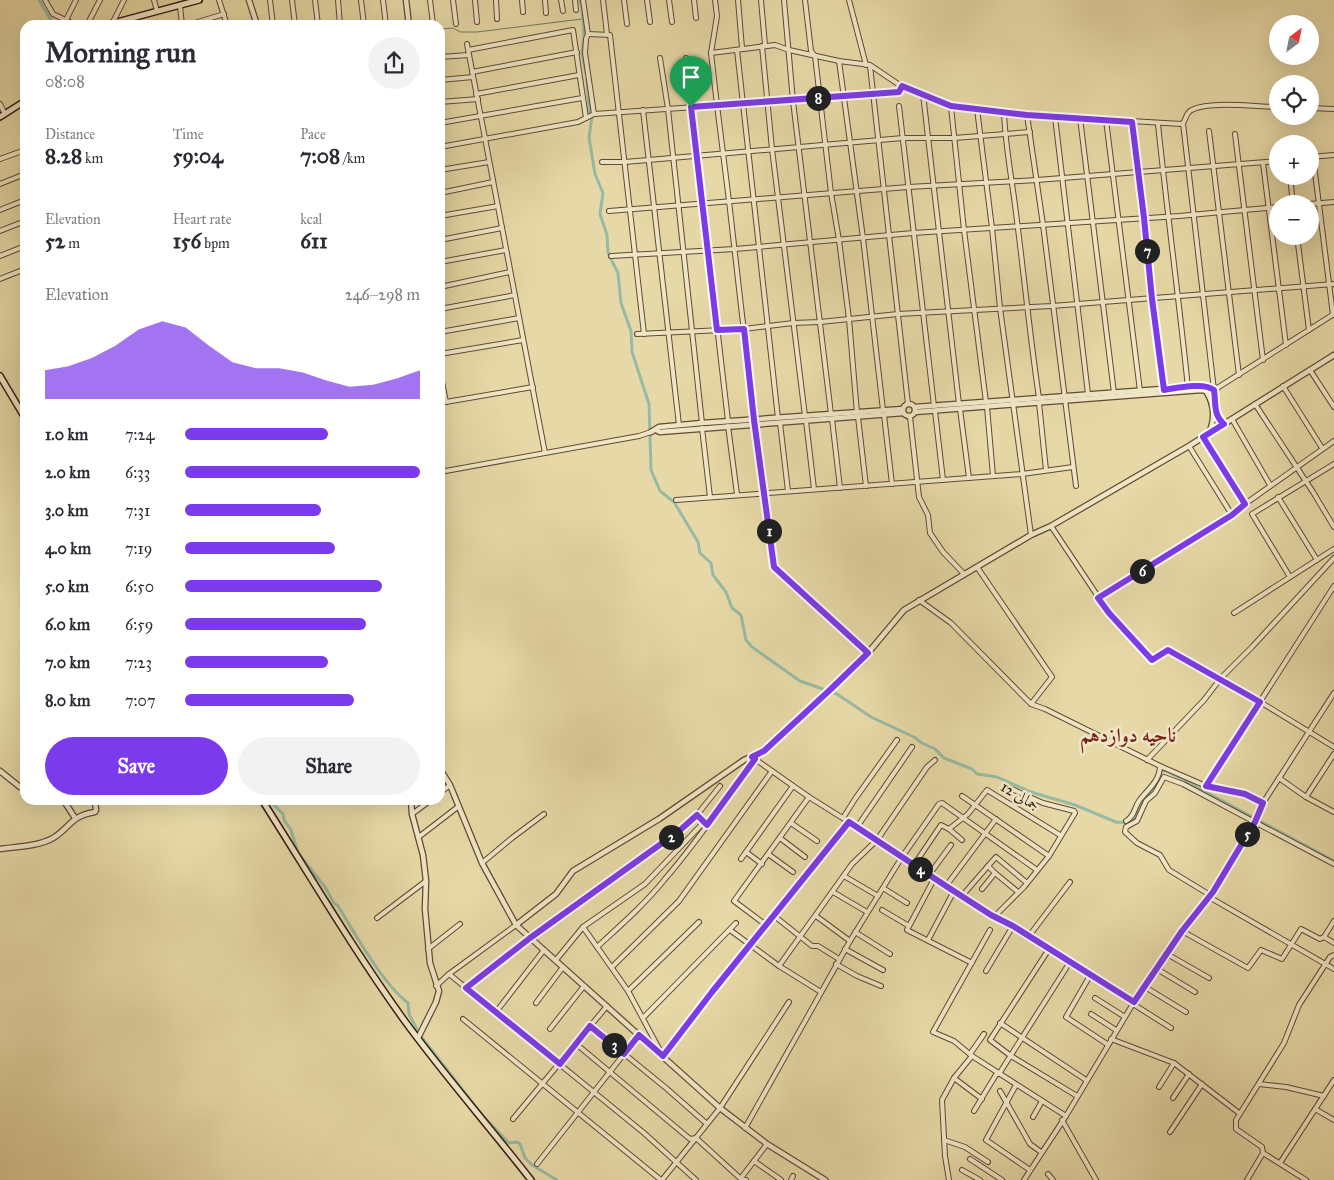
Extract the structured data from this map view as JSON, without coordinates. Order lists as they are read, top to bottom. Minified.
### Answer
{"streets":{"street":["جمالی 12"]},"districts":["ناحیه دوازدهم"],"north":"top right","page":{"map_buttons":["+","−"],"heading":["Morning run","08:08"],"pins":["8","7","1","6","5","2","4","3"],"stats":[["Distance","8.28 km"],["Time","59:04"],["Pace","7:08 /km"],["Elevation","52 m"],["Heart rate","156 bpm"],["kcal","611"]],"chart":["Elevation","246–298 m"],"list":[{"name":"1.0 km","note":"7:24"},{"name":"2.0 km","note":"6:33"},{"name":"3.0 km","note":"7:31"},{"name":"4.0 km","note":"7:19"},{"name":"5.0 km","note":"6:50"},{"name":"6.0 km","note":"6:59"},{"name":"7.0 km","note":"7:23"},{"name":"8.0 km","note":"7:07"}],"buttons":["Save","Share"]}}
